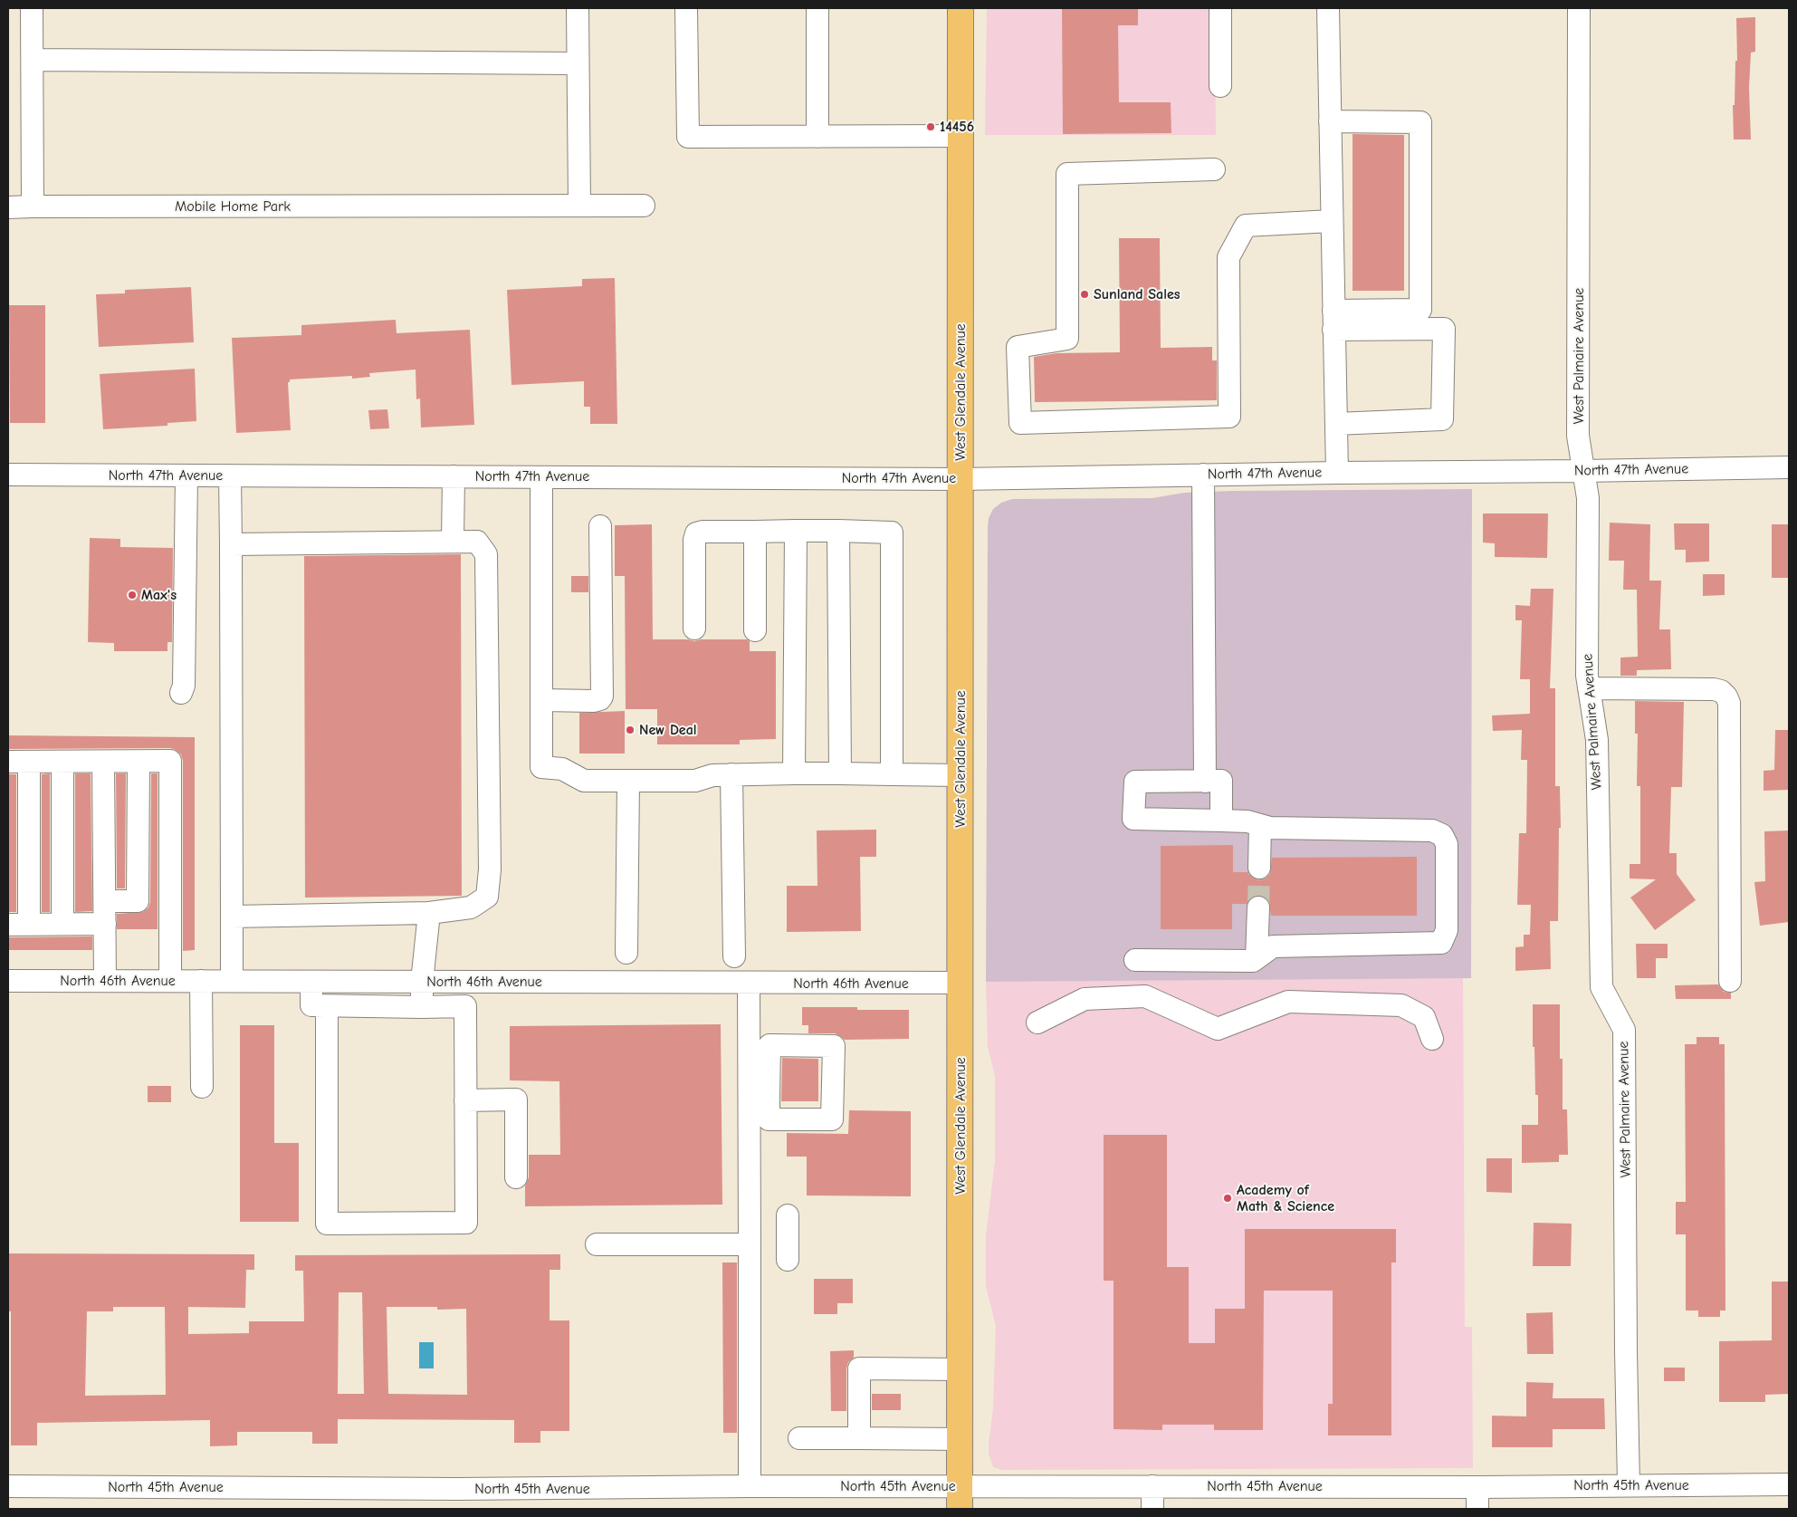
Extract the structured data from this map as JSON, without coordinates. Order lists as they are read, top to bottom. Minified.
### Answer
{"streets":{"main road":["West Glendale Avenue"],"street":["Mobile Home Park","West Palmaire Avenue","North 47th Avenue","North 46th Avenue","North 45th Avenue"]},"crossings":[["West Palmaire Avenue","North 47th Avenue"],["West Palmaire Avenue","North 45th Avenue"],["West Glendale Avenue","North 47th Avenue"],["West Glendale Avenue","North 46th Avenue"],["West Glendale Avenue","North 45th Avenue"]],"places":["14456","Sunland Sales","Max's","New Deal","Academy of Math & Science"]}
